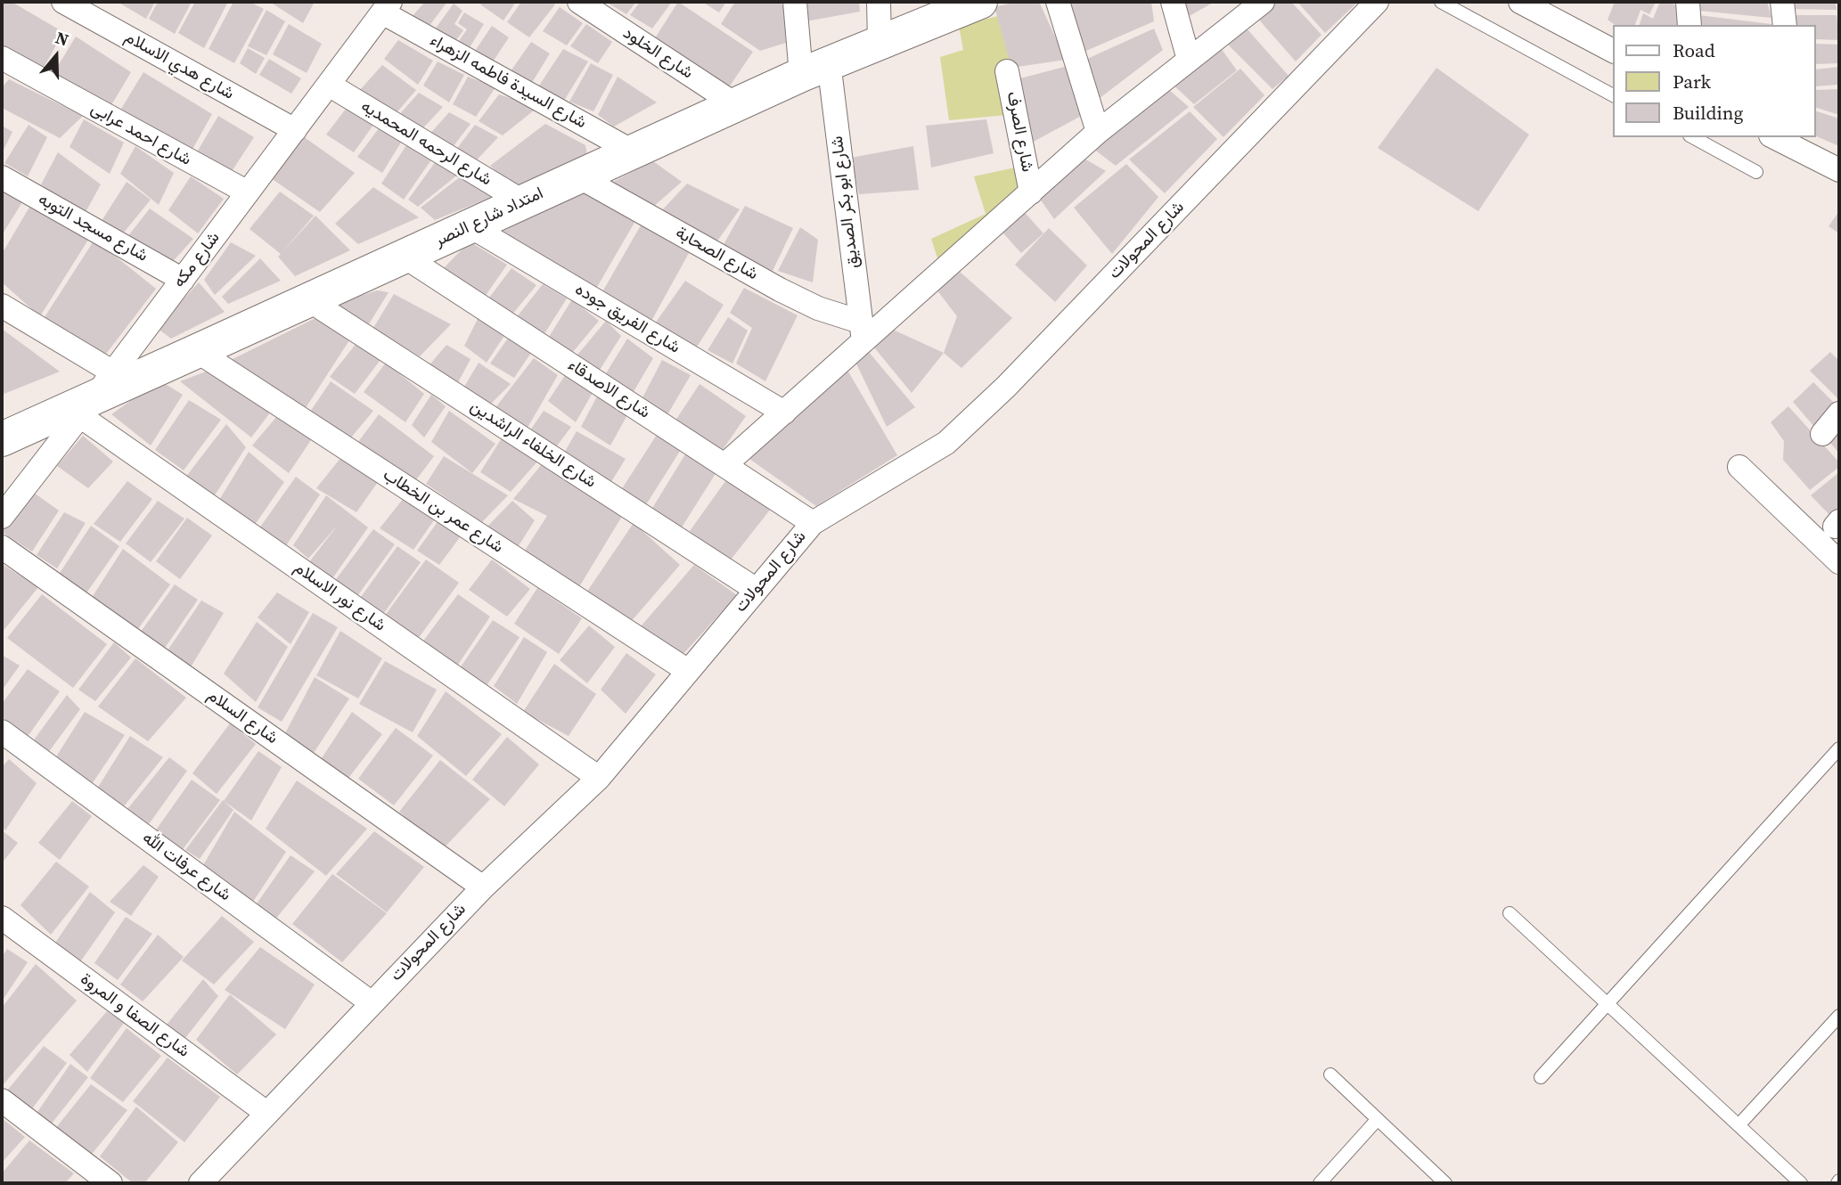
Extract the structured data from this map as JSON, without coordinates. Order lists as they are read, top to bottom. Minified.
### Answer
{"streets":{"street":["شارع الخلود","شارع هدي الاسلام","شارع السيدة فاطمه الزهراء","شارع الصرف","شارع احمد عرابى","شارع الرحمه المحمديه","شارع ابو بكر الصديق","امتداد شارع النصر","شارع مسجد التوبه","شارع المحولات","شارع الصحابة","شارع مكه","شارع الفريق جوده","شارع الاصدقاء","شارع الخلفاء الراشدين","شارع عمر بن الخطاب","شارع نور الاسلام","شارع السلام","شارع عرفات الله","شارع الصفا و المروة"]},"crossings":[["شارع الخلود","امتداد شارع النصر"],["شارع هدي الاسلام","شارع مكه"],["شارع السيدة فاطمه الزهراء","امتداد شارع النصر"],["شارع السيدة فاطمه الزهراء","شارع مكه"],["شارع احمد عرابى","شارع مكه"],["شارع الرحمه المحمديه","امتداد شارع النصر"],["شارع الرحمه المحمديه","شارع مكه"],["شارع ابو بكر الصديق","امتداد شارع النصر"],["شارع ابو بكر الصديق","شارع الصحابة"],["امتداد شارع النصر","شارع الصحابة"],["امتداد شارع النصر","شارع مكه"],["امتداد شارع النصر","شارع الفريق جوده"],["امتداد شارع النصر","شارع الاصدقاء"],["امتداد شارع النصر","شارع الخلفاء الراشدين"],["امتداد شارع النصر","شارع عمر بن الخطاب"],["امتداد شارع النصر","شارع نور الاسلام"],["شارع مسجد التوبه","شارع مكه"],["شارع المحولات","شارع الاصدقاء"],["شارع المحولات","شارع الخلفاء الراشدين"],["شارع المحولات","شارع عمر بن الخطاب"],["شارع المحولات","شارع نور الاسلام"],["شارع المحولات","شارع السلام"],["شارع المحولات","شارع عرفات الله"],["شارع المحولات","شارع الصفا و المروة"],["شارع مكه","شارع نور الاسلام"]],"legend":["Road","Park","Building"],"north":"top"}
